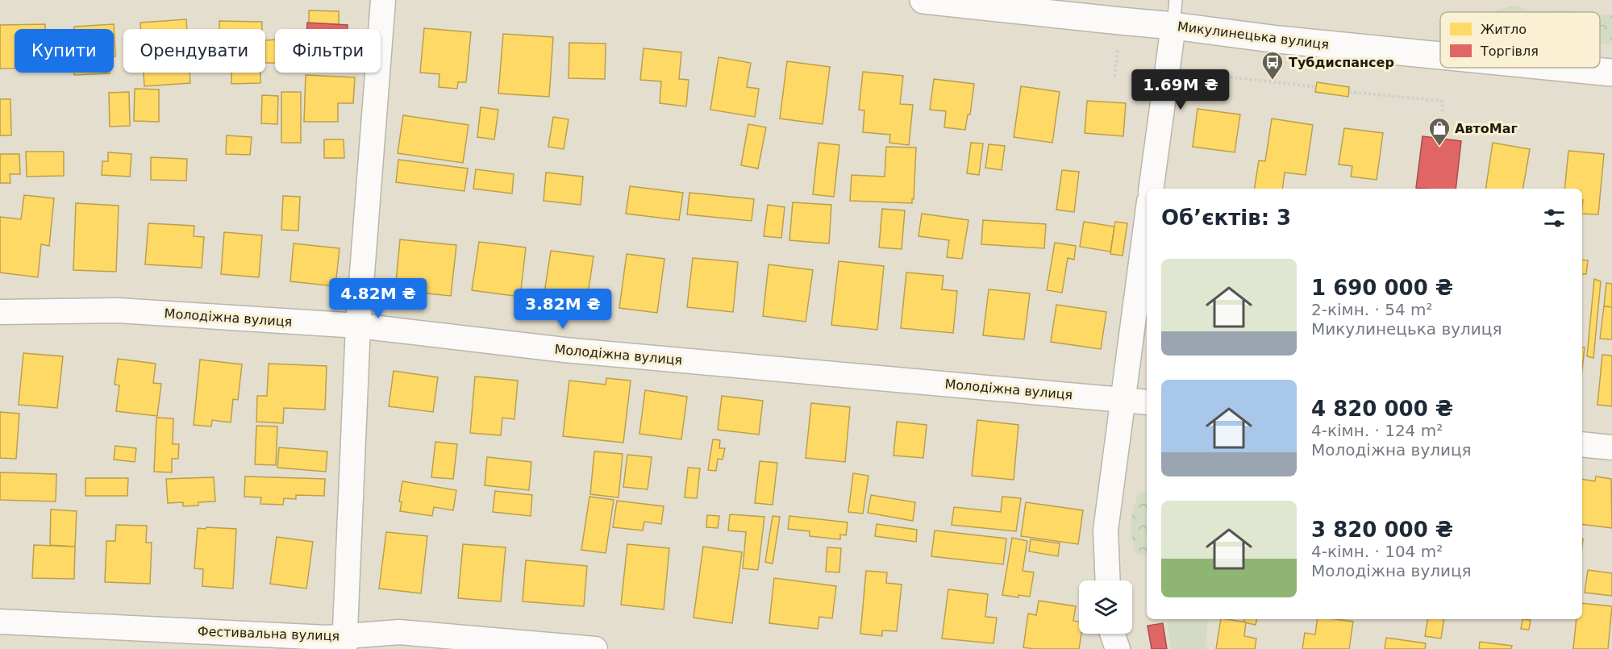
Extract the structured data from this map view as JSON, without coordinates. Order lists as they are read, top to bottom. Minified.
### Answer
{"streets":{"highway":["Микулинецька вулиця"],"street":["Молодіжна вулиця","Фестивальна вулиця"]},"places":{"bus stop":["Тубдиспансер"],"shop":["АвтоМаг"]},"legend":["Житло","Торгівля"],"page":{"chip":["Купити","Орендувати","Фільтри"],"price":["1.69M ₴","4.82M ₴","3.82M ₴"],"heading":"Об’єктів: 3","list":[{"name":"1 690 000 ₴","note":"2-кімн. · 54 m² · Микулинецька вулиця"},{"name":"4 820 000 ₴","note":"4-кімн. · 124 m² · Молодіжна вулиця"},{"name":"3 820 000 ₴","note":"4-кімн. · 104 m² · Молодіжна вулиця"}]}}
